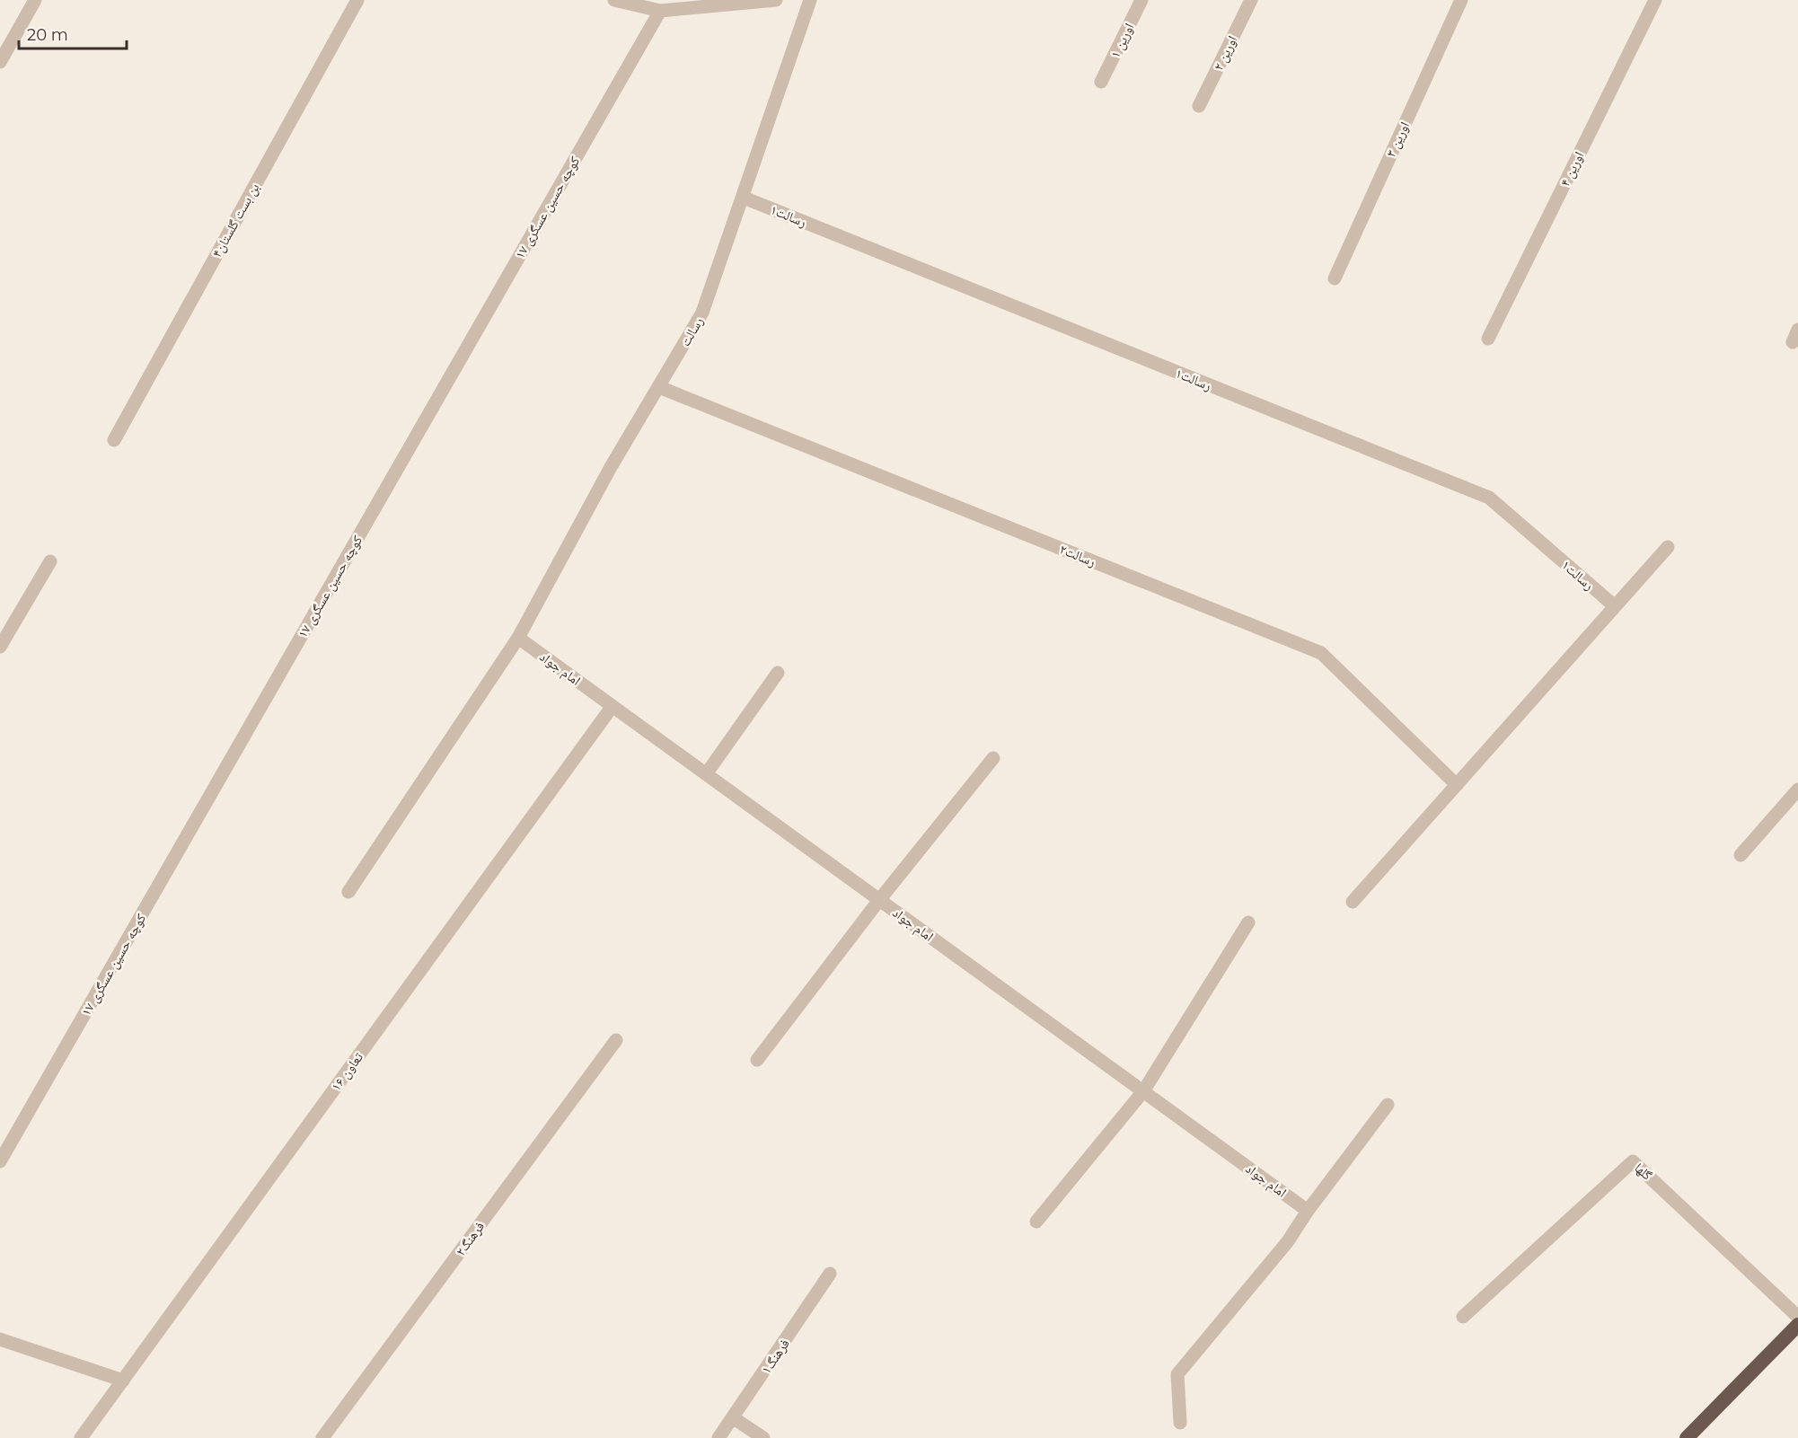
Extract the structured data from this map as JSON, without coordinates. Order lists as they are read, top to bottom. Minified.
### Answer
{"streets":{"street":["اورین ۱","اورین ۲","اورین ۳","اورین ۴","کوچه حسین عسگری ۱۷","رسالت۱","بن بست گلستان۴","رسالت","رسالت۲","امام جواد","تعاون ۱۶","گلها","فرهنگ۲","فرهنگ۱"]},"crossings":[["رسالت۱","رسالت"],["رسالت","رسالت۲"],["رسالت","امام جواد"],["امام جواد","تعاون ۱۶"]],"scale_bar":"20 m"}
